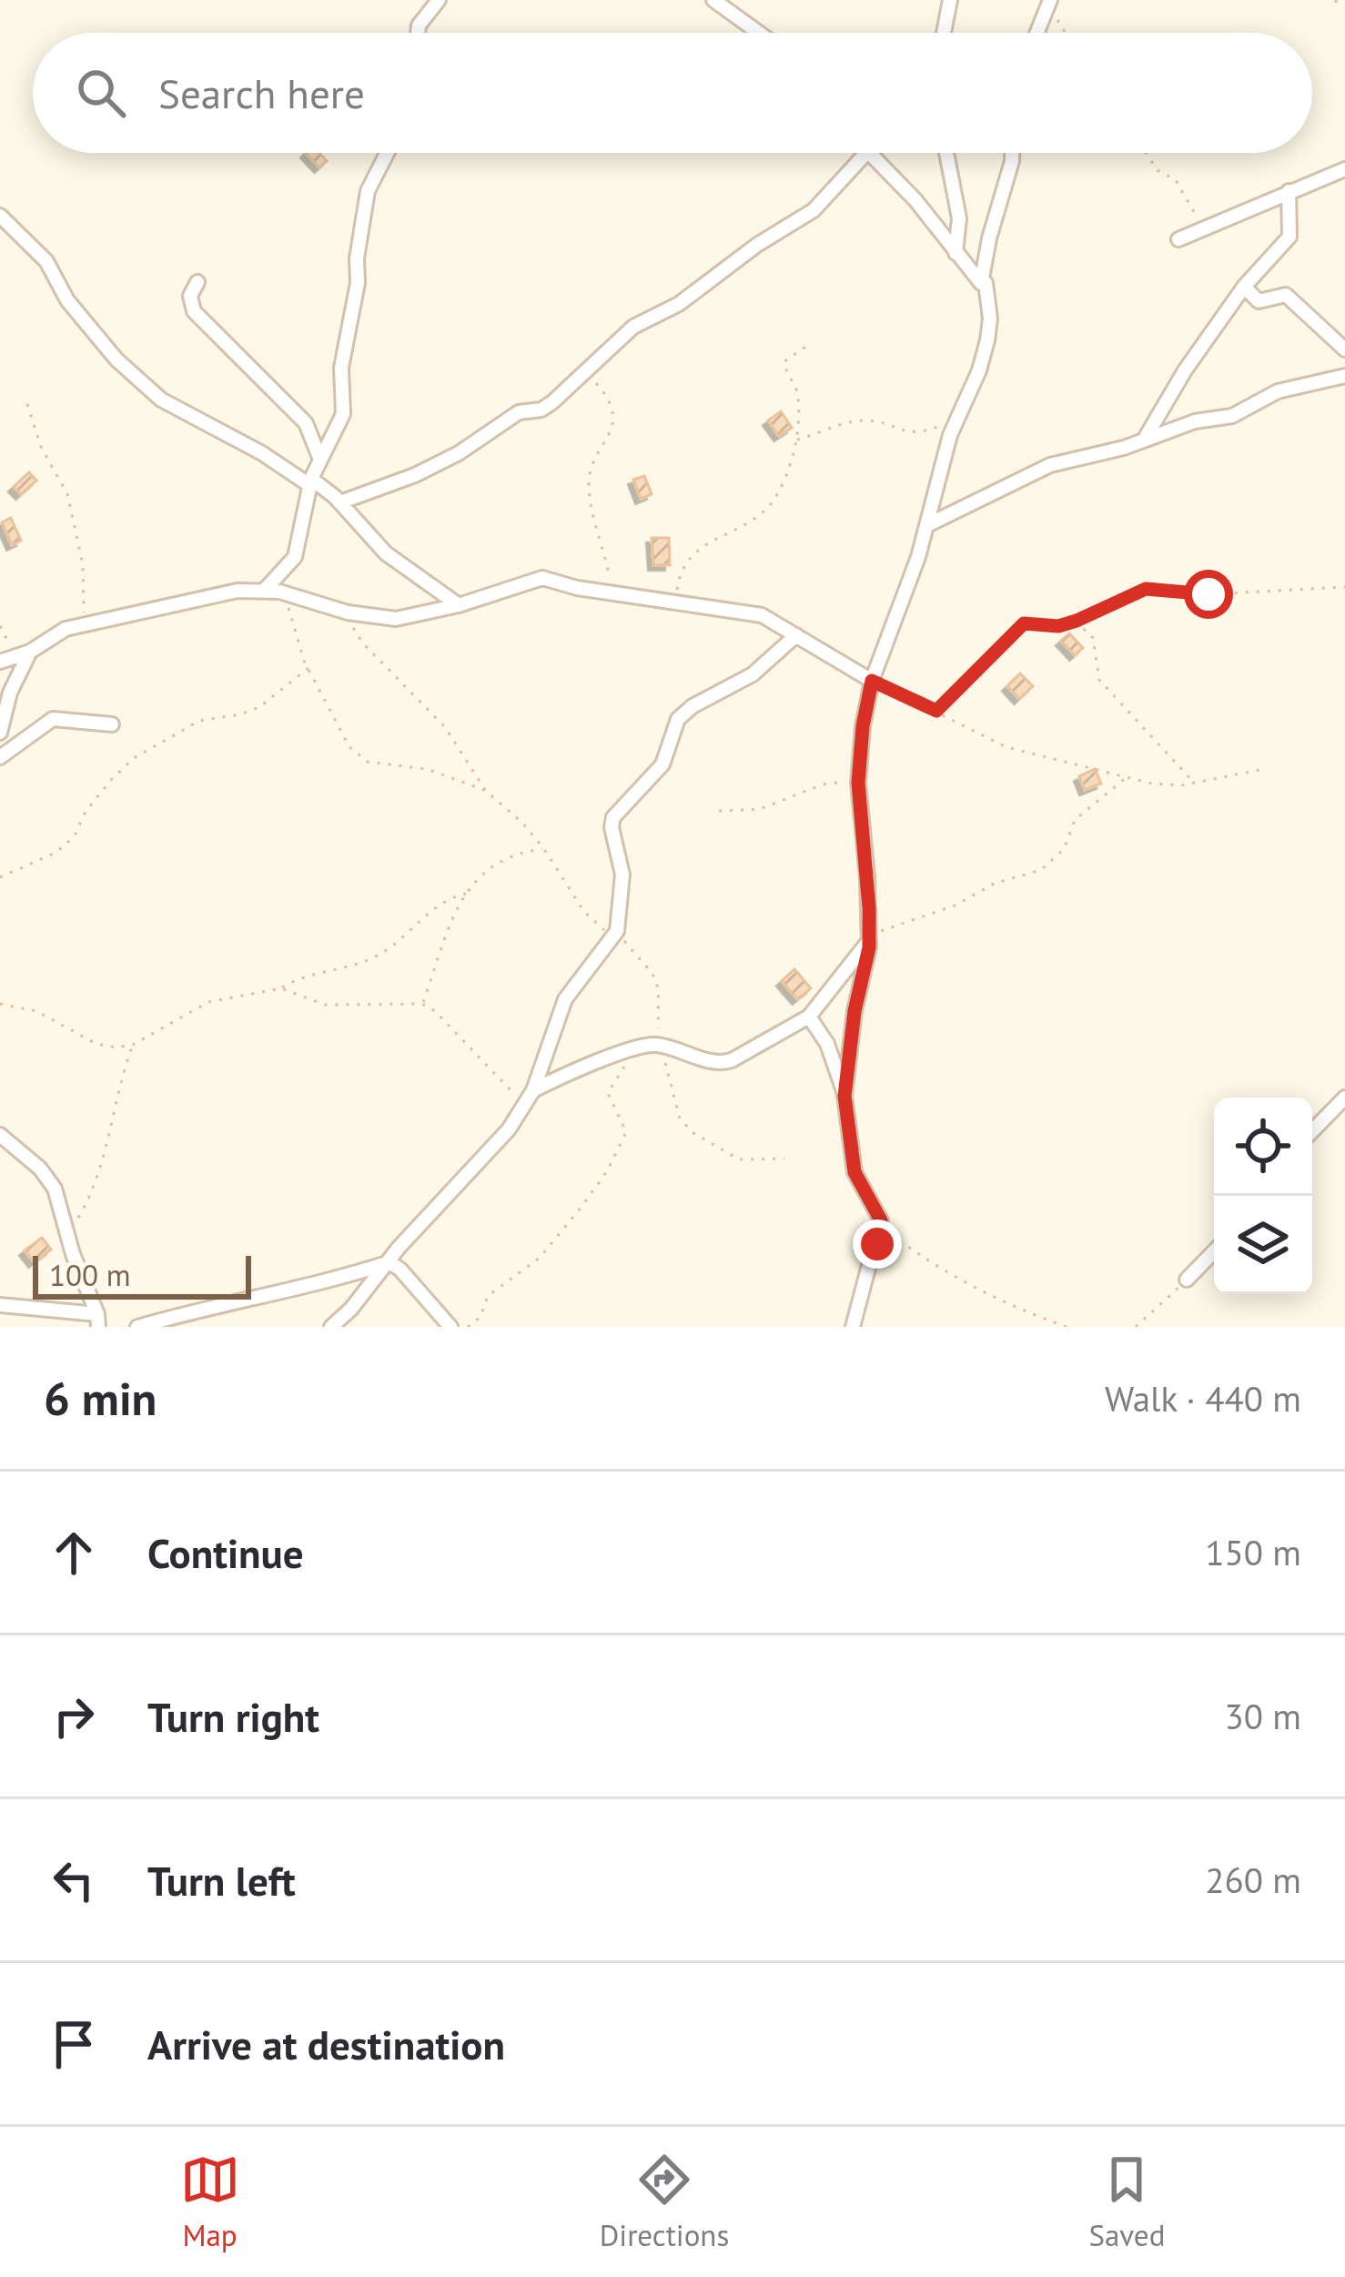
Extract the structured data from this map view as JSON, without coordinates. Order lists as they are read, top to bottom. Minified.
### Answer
{"scale_bar":"100 m","page":{"search":"Search here","scale":"100 m","heading":["6 min","Walk · 440 m"],"list":[["Continue","150 m"],["Turn right","30 m"],["Turn left","260 m"],"Arrive at destination"],"nav":["Map","Directions","Saved"]}}
